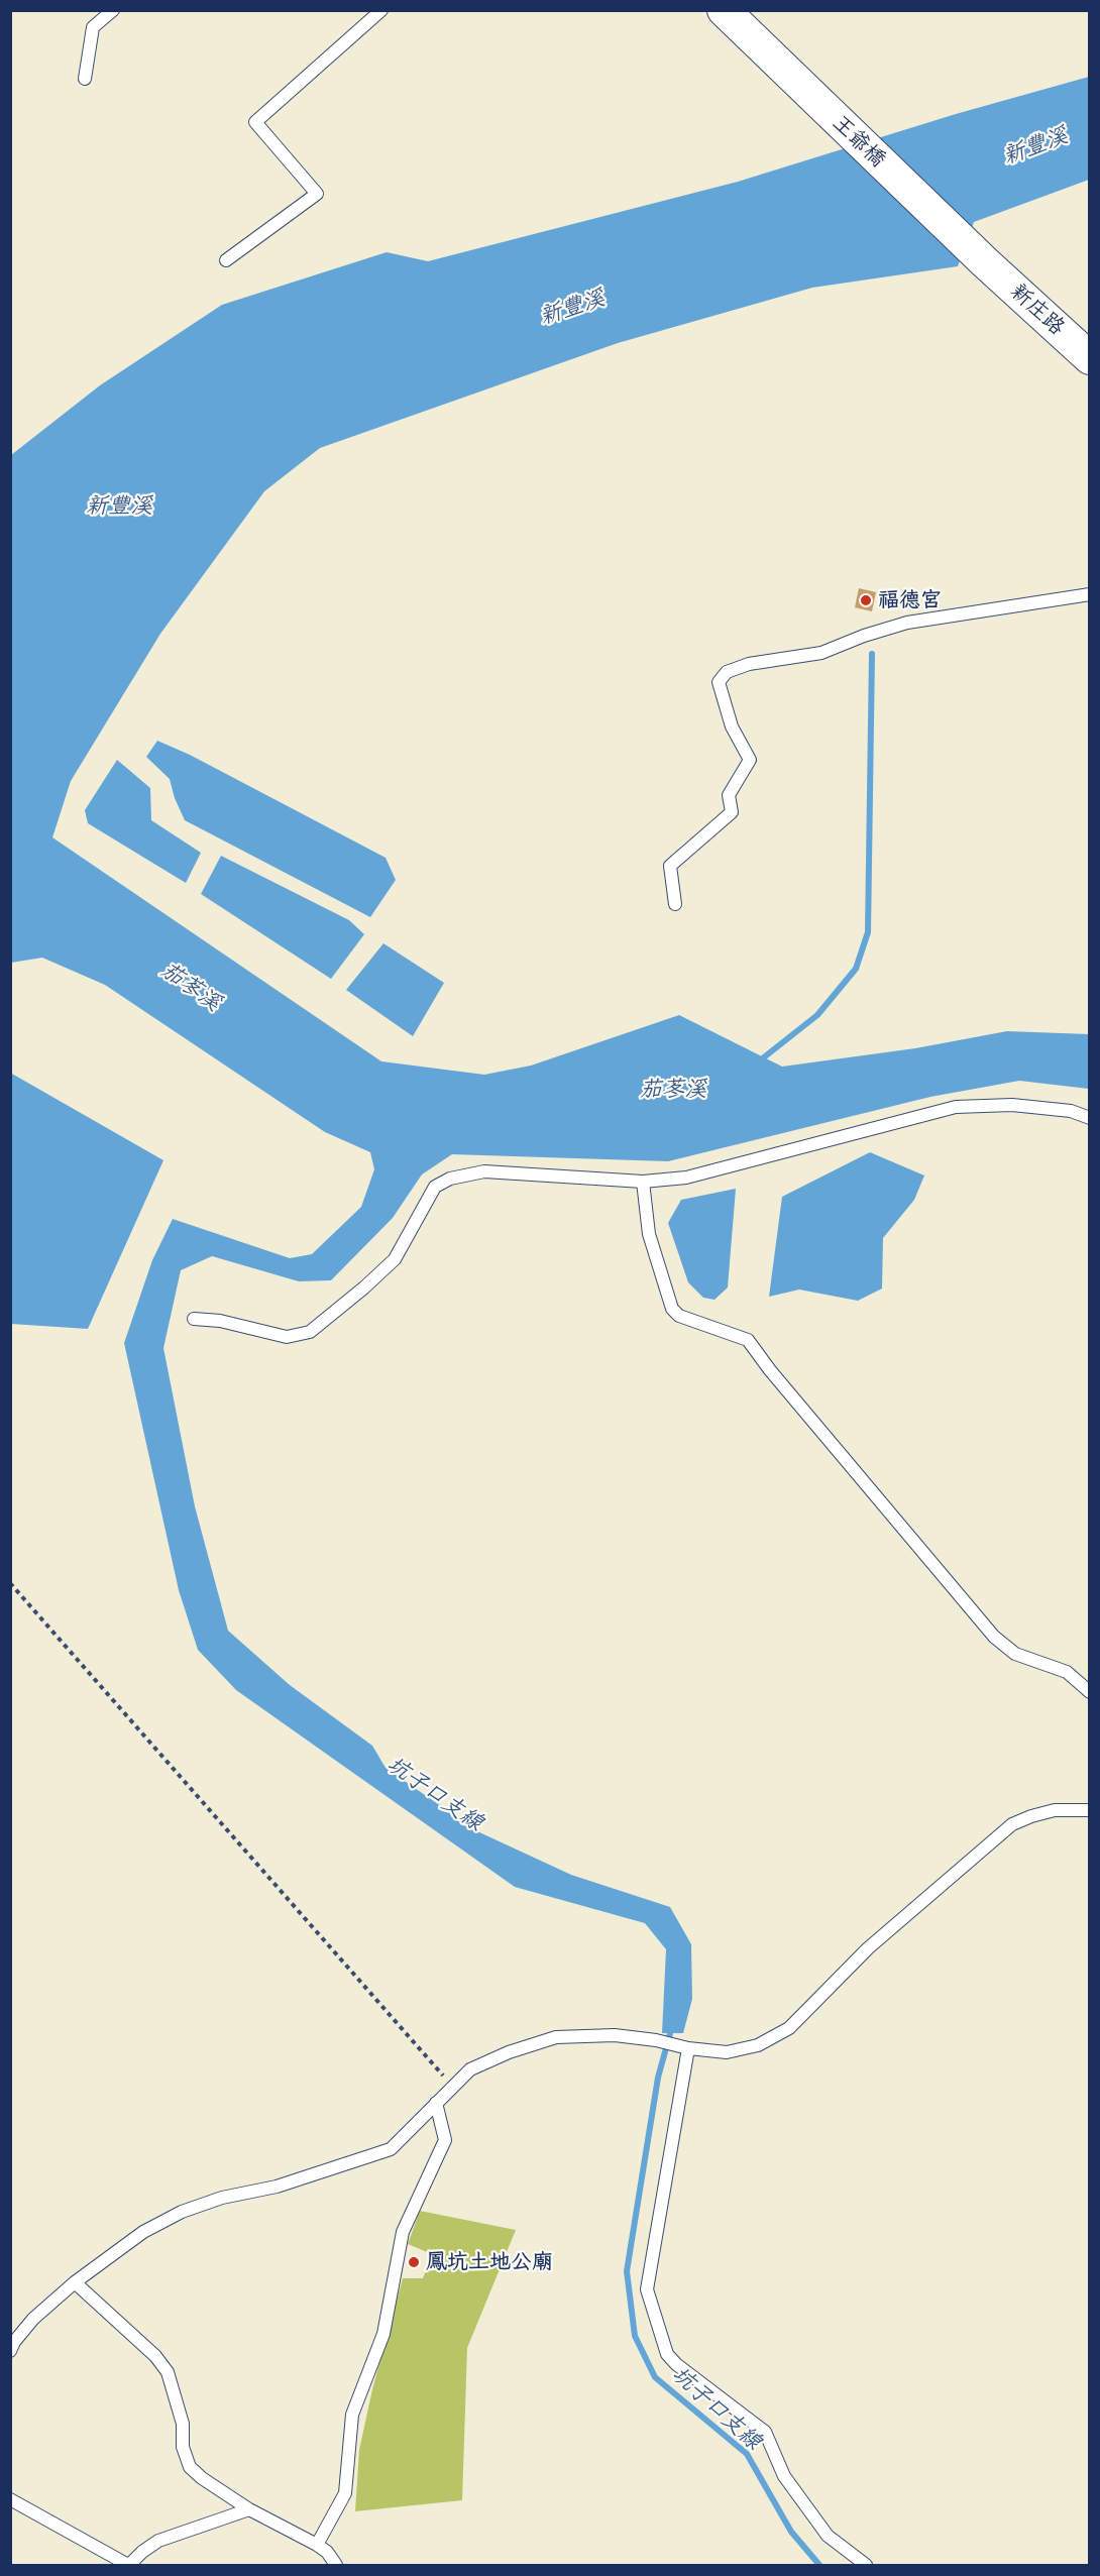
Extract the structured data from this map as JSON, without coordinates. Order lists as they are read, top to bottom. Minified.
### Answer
{"streets":{"street":["王爺橋","新庄路"]},"crossings":[["王爺橋","新庄路"]],"water":["新豐溪","茄苳溪","坑子口支線"],"places":["福德宫","鳳坑土地公廟"]}
